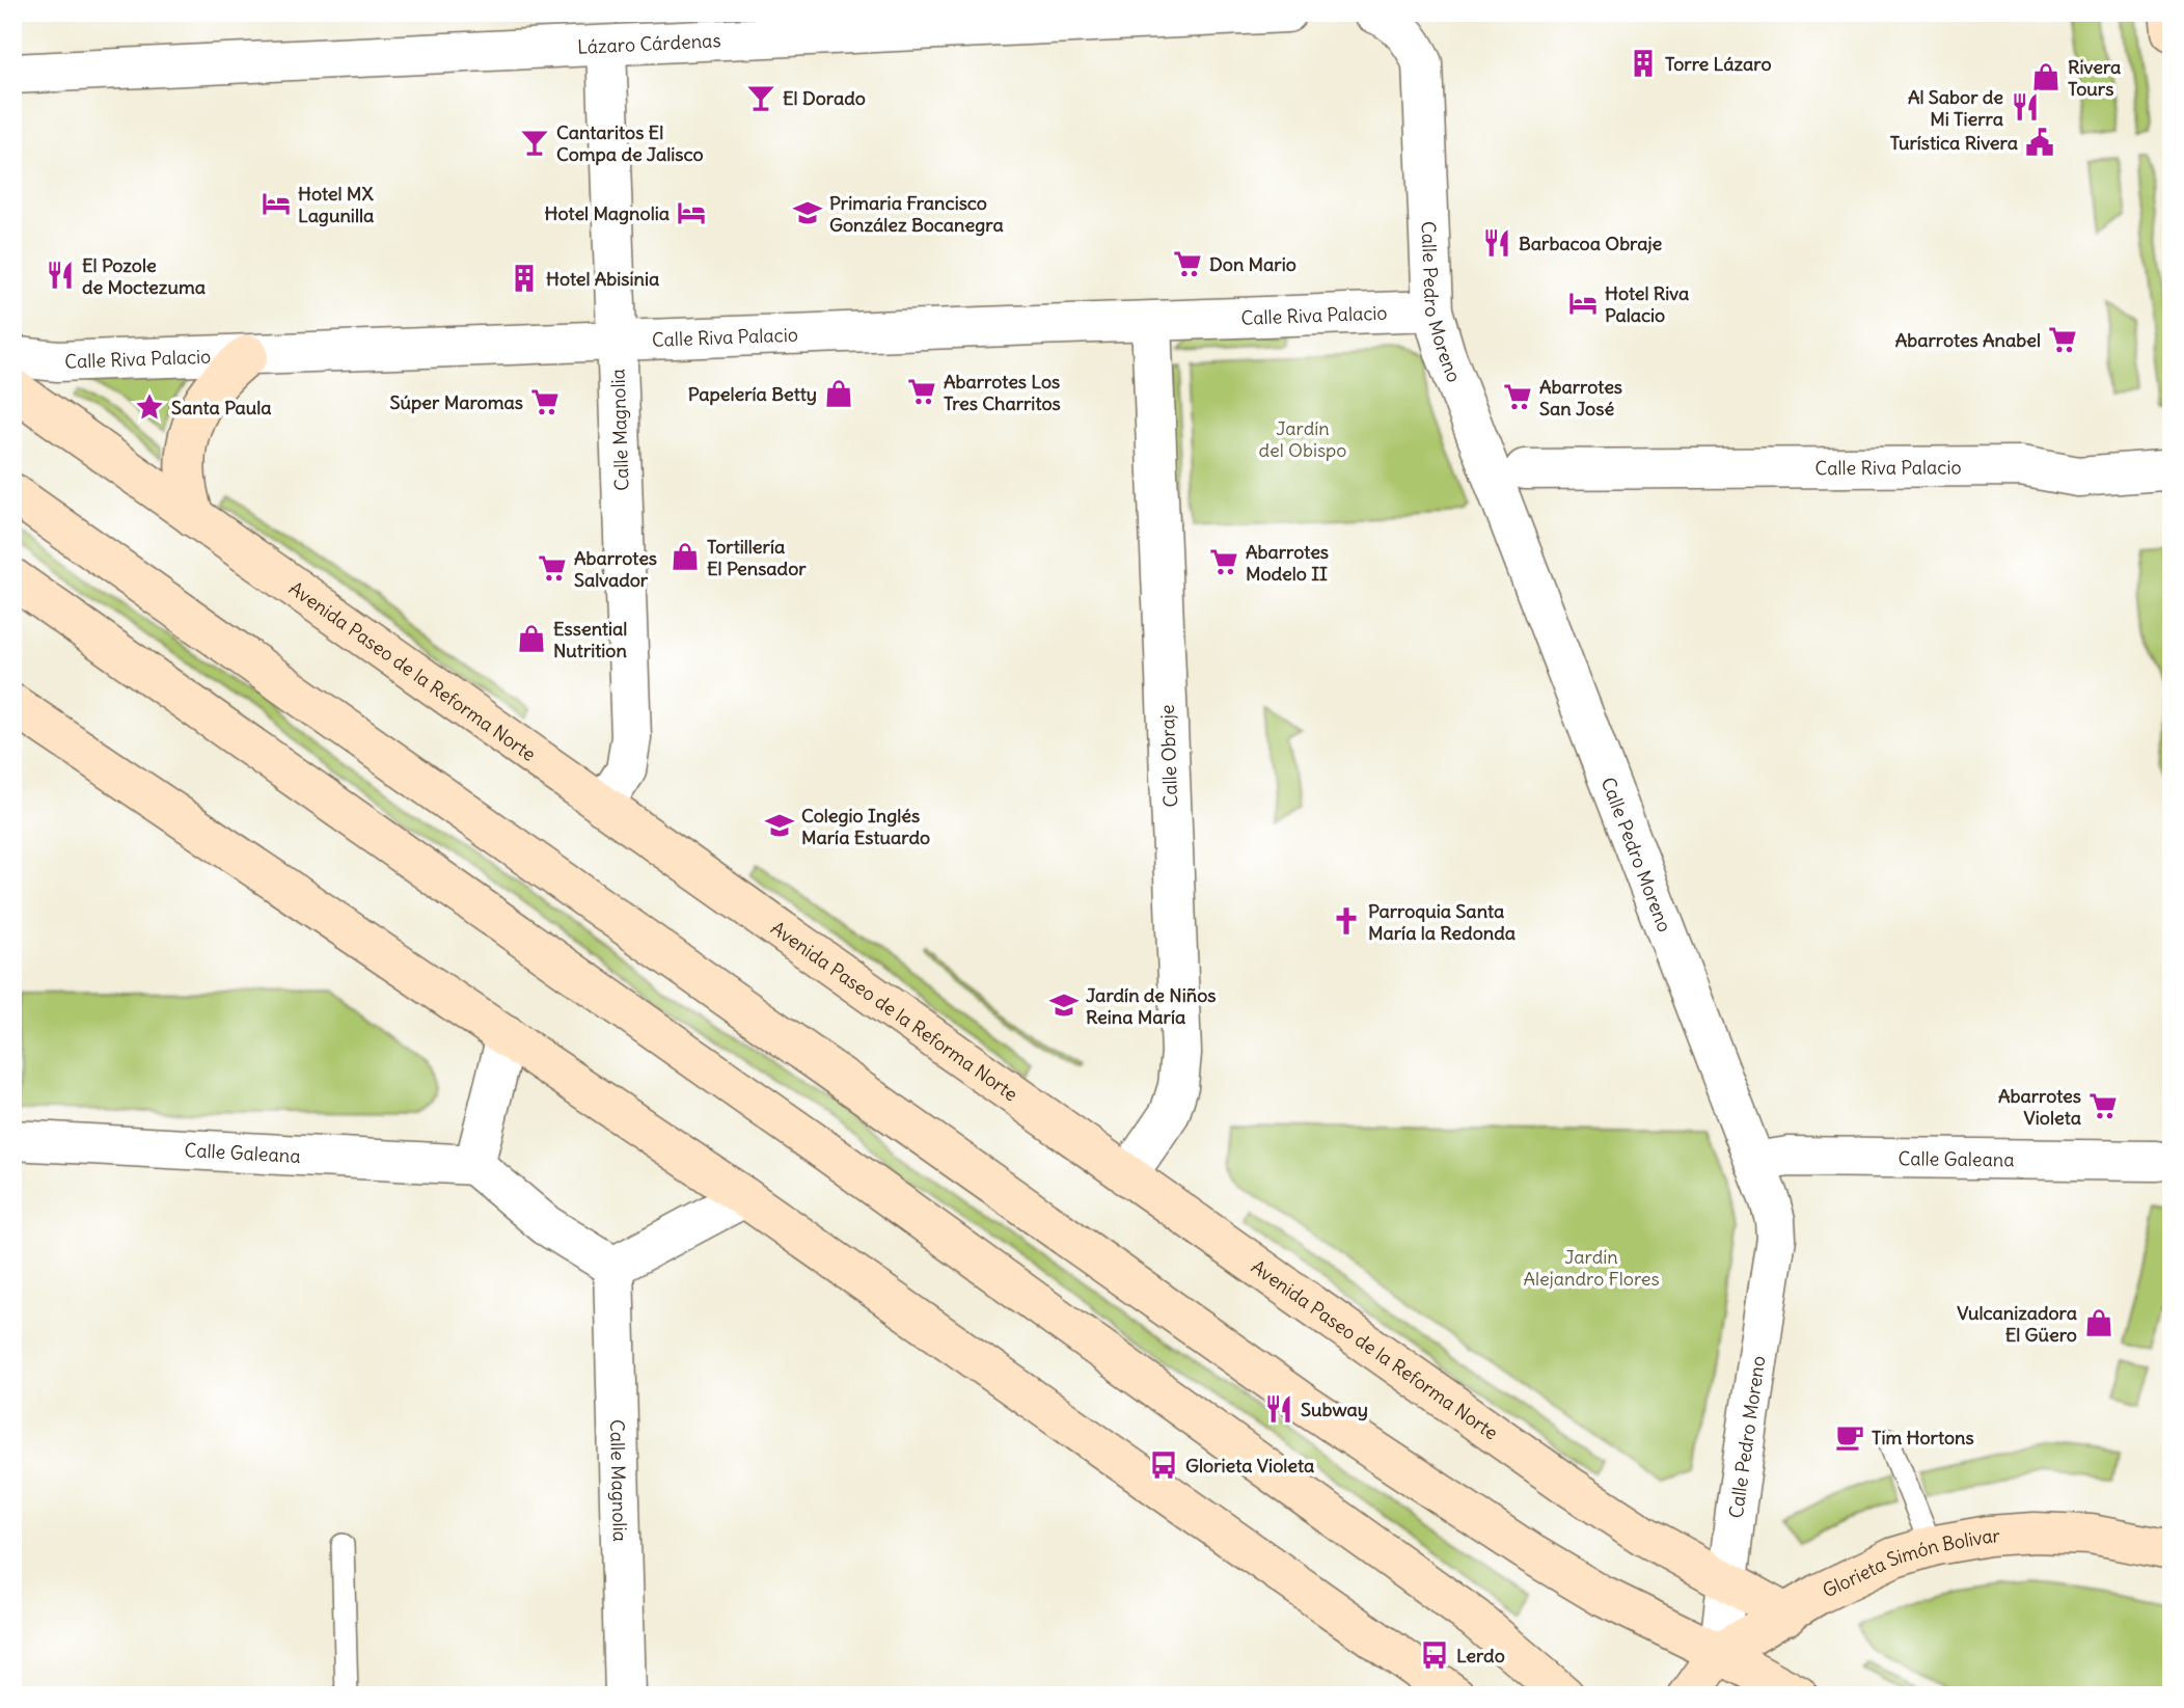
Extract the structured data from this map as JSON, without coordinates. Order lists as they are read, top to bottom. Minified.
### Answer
{"streets":{"street":["Lázaro Cárdenas","Calle Pedro Moreno","Calle Riva Palacio","Calle Magnolia","Avenida Paseo de la Reforma Norte","Calle Obraje","Calle Galeana","Glorieta Simón Bolivar"]},"crossings":[["Lázaro Cárdenas","Calle Magnolia"],["Calle Pedro Moreno","Calle Riva Palacio"],["Calle Pedro Moreno","Avenida Paseo de la Reforma Norte"],["Calle Pedro Moreno","Calle Galeana"],["Calle Pedro Moreno","Glorieta Simón Bolivar"],["Calle Riva Palacio","Calle Magnolia"],["Calle Riva Palacio","Avenida Paseo de la Reforma Norte"],["Calle Riva Palacio","Calle Obraje"],["Calle Magnolia","Avenida Paseo de la Reforma Norte"],["Avenida Paseo de la Reforma Norte","Calle Obraje"],["Avenida Paseo de la Reforma Norte","Glorieta Simón Bolivar"]],"parks":["Jardín del Obispo","Jardin Alejandro Flores"],"places":{"building":["Torre Lázaro","Hotel Abisinia"],"shop":["Rivera Tours","Papelería Betty","Tortillería El Pensador","Essential Nutrition","Vulcanizadora El Güero"],"bar":["El Dorado","Cantaritos El Compa de Jalisco"],"restaurant":["Al Sabor de Mi Tierra","Barbacoa Obraje","El Pozole de Moctezuma","Subway"],"public building":["Turística Rivera"],"hotel":["Hotel MX Lagunilla","Hotel Magnolia","Hotel Riva Palacio"],"school or university":["Primaria Francisco González Bocanegra","Colegio Inglés María Estuardo","Jardín de Niños Reina María"],"supermarket":["Don Mario","Abarrotes Anabel","Abarrotes Los Tres Charritos","Abarrotes San José","Súper Maromas","Abarrotes Modelo II","Abarrotes Salvador","Abarrotes Violeta"],"place":["Santa Paula"],"church":["Parroquia Santa María la Redonda"],"cafe":["Tim Hortons"],"bus stop":["Glorieta Violeta","Lerdo"]}}
